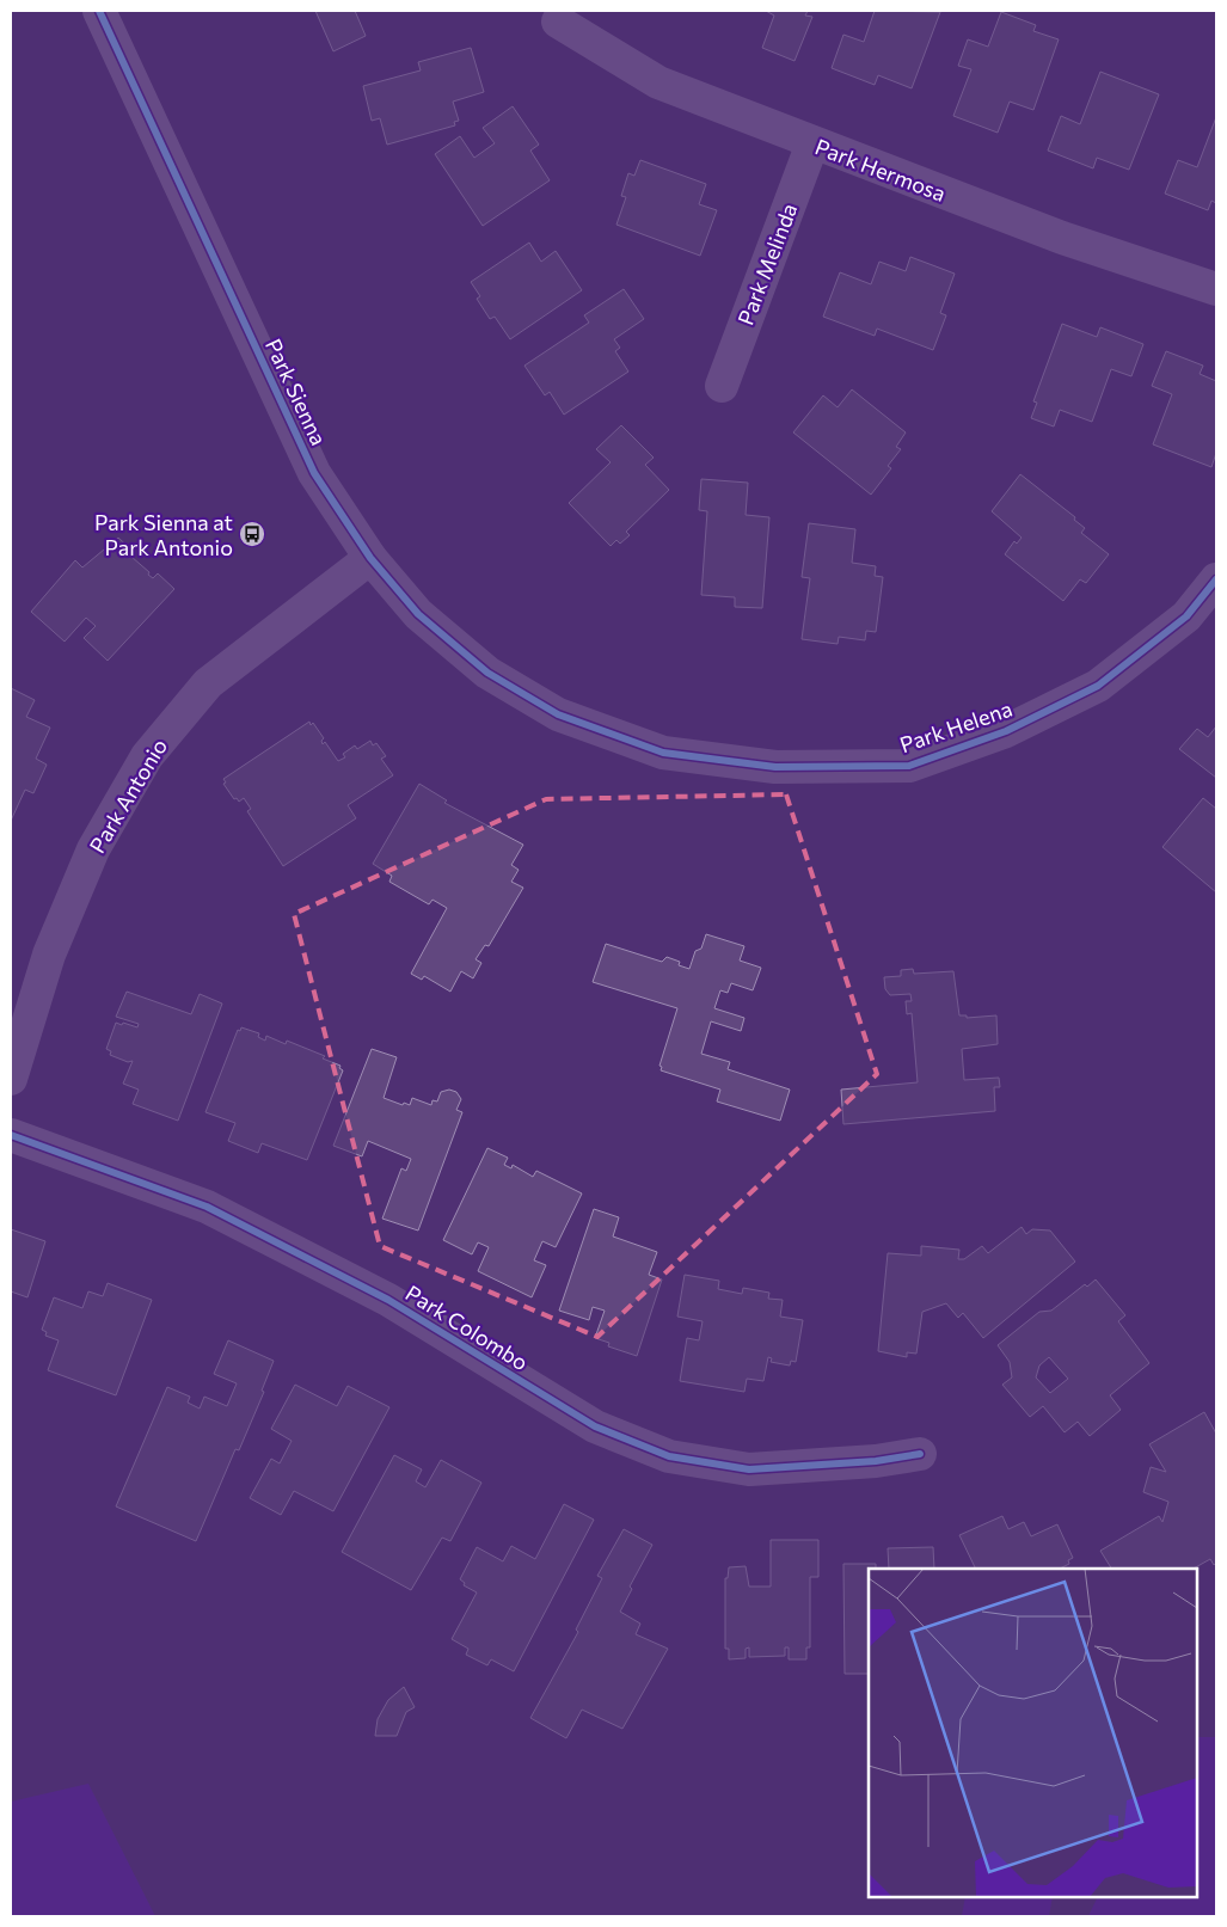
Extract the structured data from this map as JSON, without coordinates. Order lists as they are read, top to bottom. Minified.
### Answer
{"streets":{"street":["Park Hermosa","Park Melinda","Park Sienna","Park Helena","Park Antonio","Park Colombo"]},"crossings":[["Park Hermosa","Park Melinda"],["Park Sienna","Park Helena"],["Park Sienna","Park Antonio"]],"places":{"bus stop":["Park Sienna at Park Antonio"]}}
